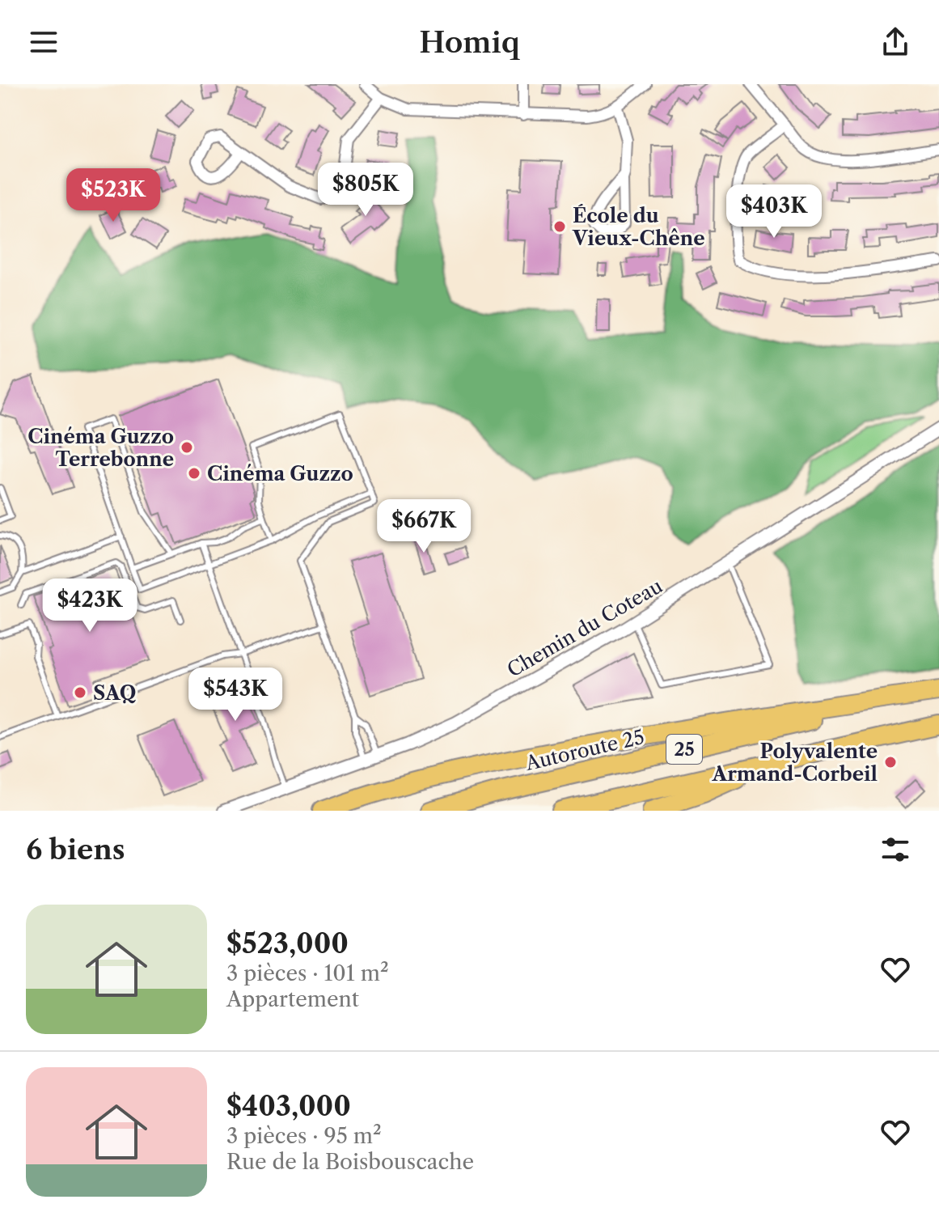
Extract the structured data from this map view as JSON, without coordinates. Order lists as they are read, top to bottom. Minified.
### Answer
{"streets":{"highway":["25","Autoroute 25"],"street":["Chemin du Coteau"]},"places":["École du Vieux-Chêne","Cinéma Guzzo Terrebonne","Cinéma Guzzo","SAQ","Polyvalente Armand-Corbeil"],"page":{"header":"Homiq","price":["$805K","$523K","$403K","$667K","$423K","$543K"],"heading":"6 biens","list":[{"name":"$523,000","note":"3 pièces · 101 m² · Appartement"},{"name":"$403,000","note":"3 pièces · 95 m² · Rue de la Boisbouscache"}]}}
